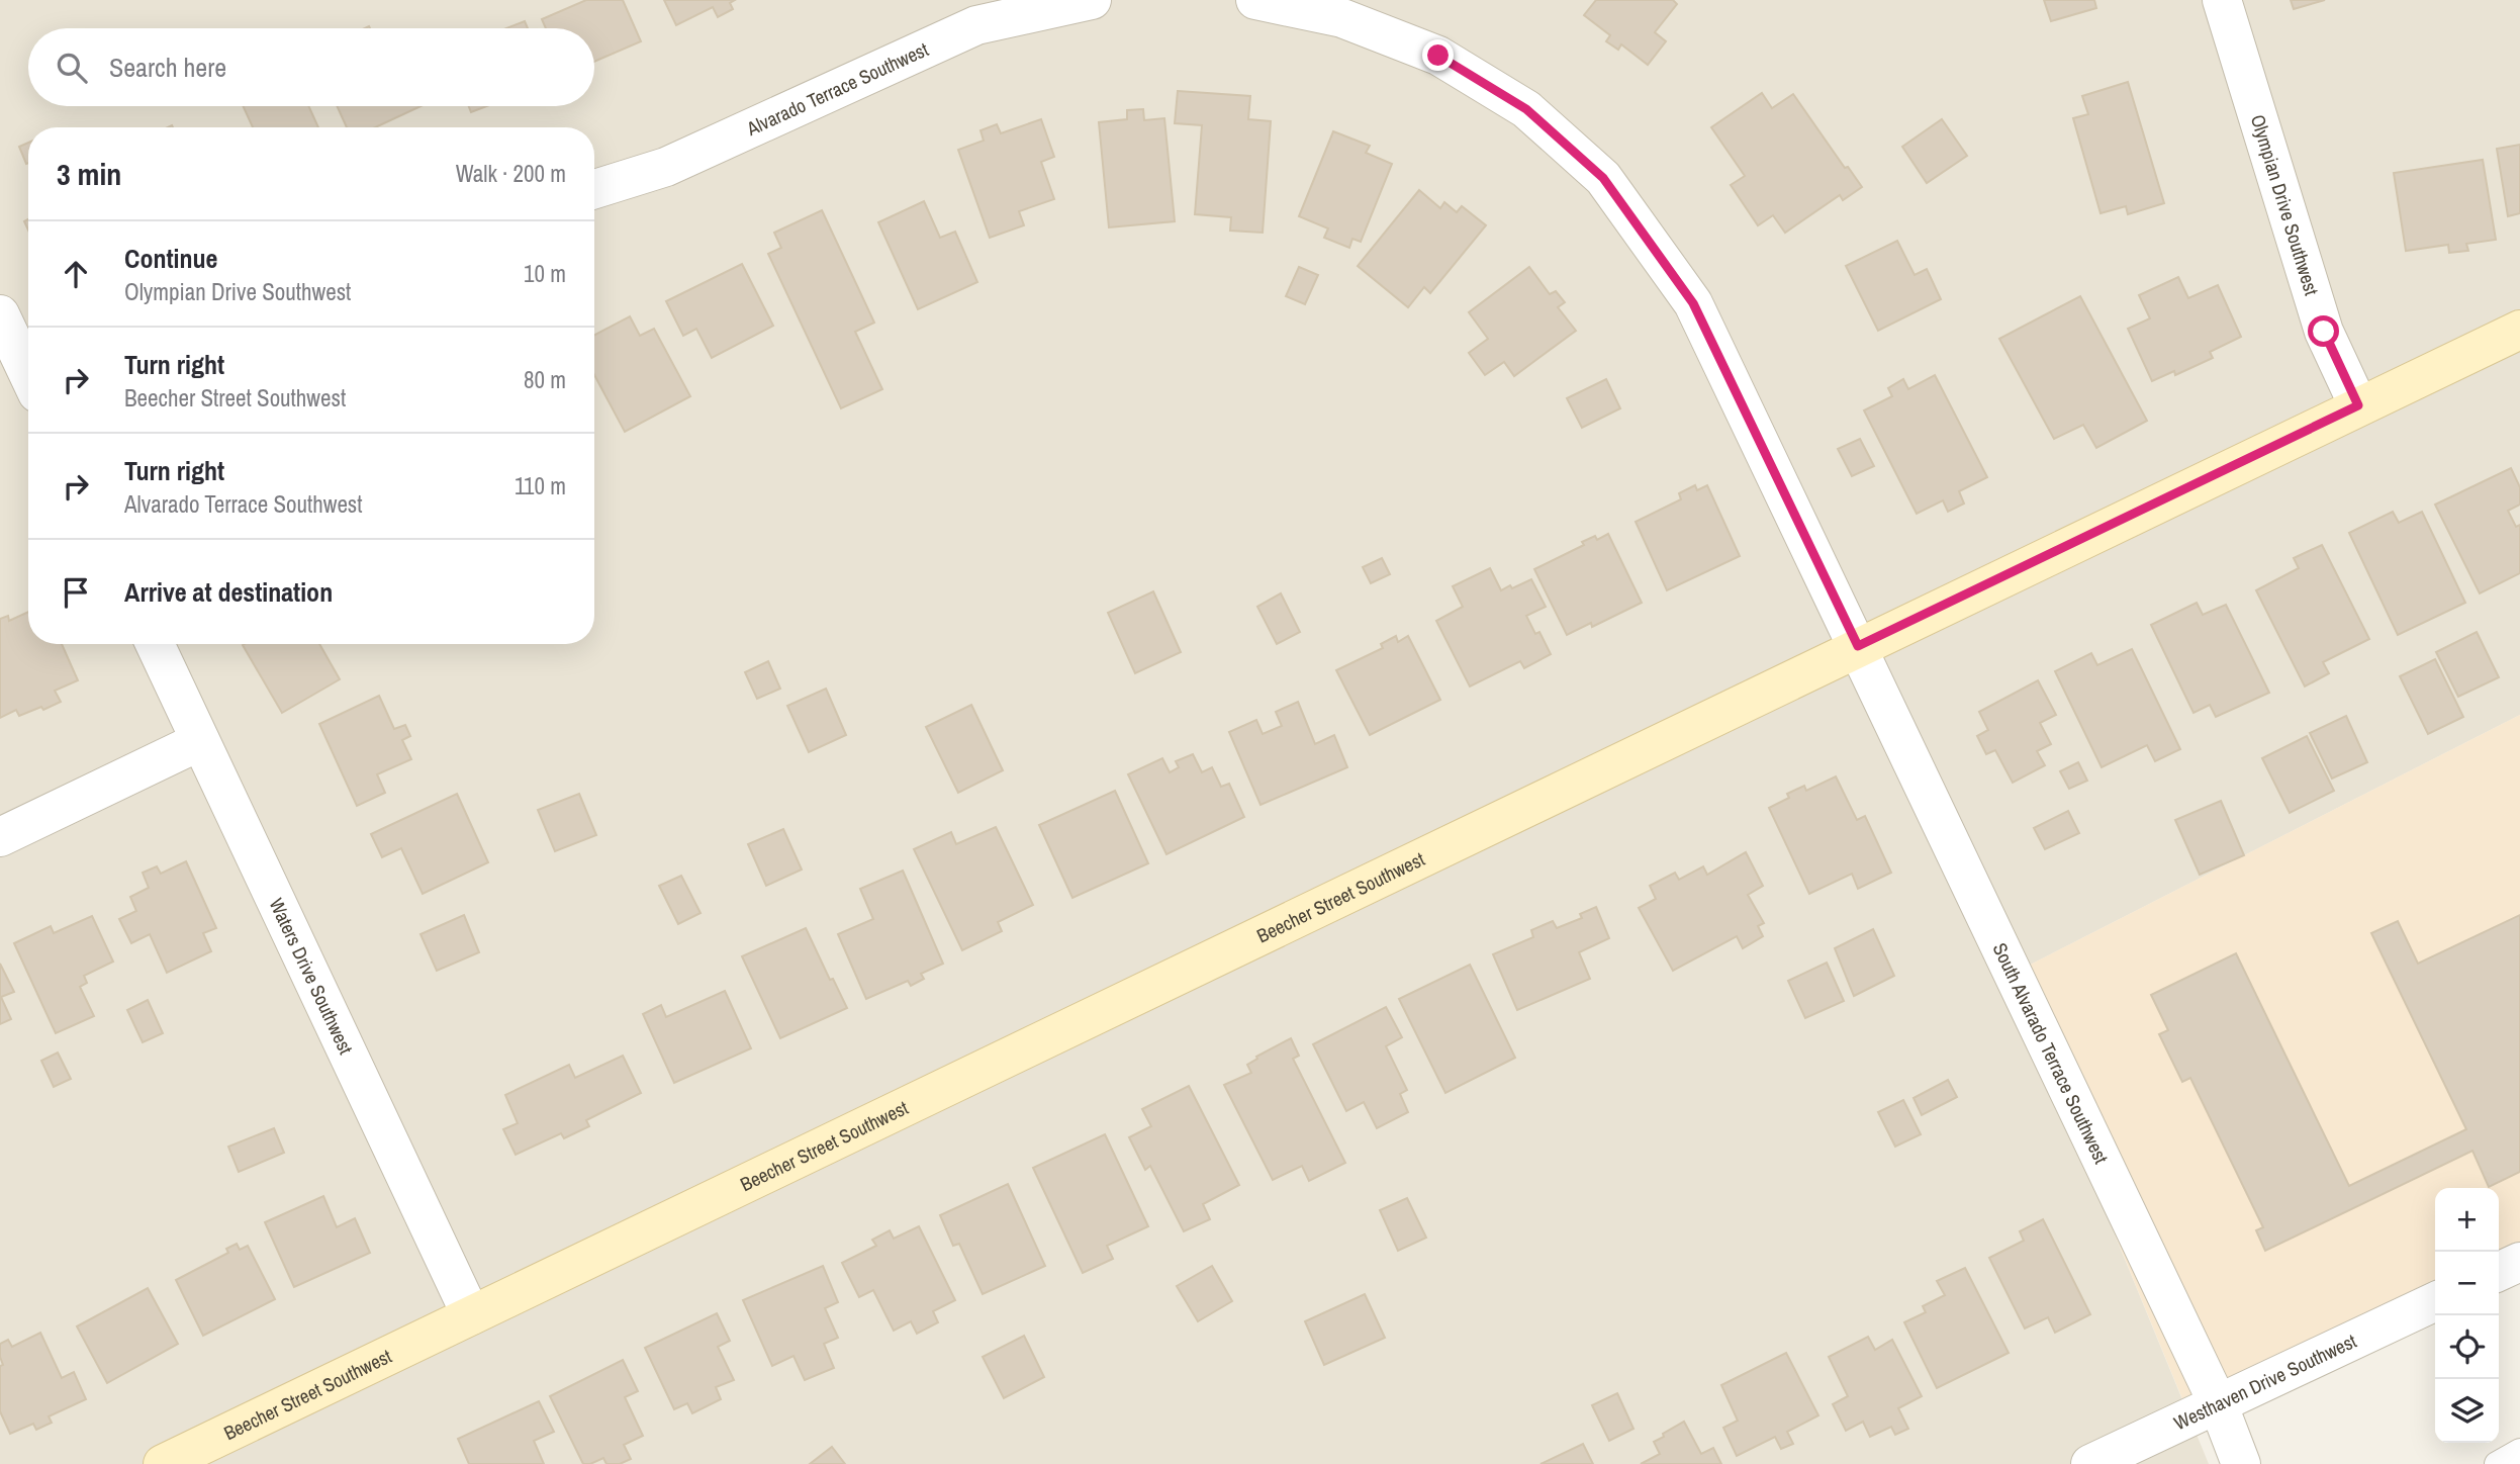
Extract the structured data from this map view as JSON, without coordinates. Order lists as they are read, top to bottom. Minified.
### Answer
{"streets":{"street":["Alvarado Terrace Southwest","Olympian Drive Southwest","Beecher Street Southwest","Waters Drive Southwest","South Alvarado Terrace Southwest","Westhaven Drive Southwest"]},"crossings":[["Olympian Drive Southwest","Beecher Street Southwest"],["Beecher Street Southwest","Waters Drive Southwest"],["Beecher Street Southwest","South Alvarado Terrace Southwest"],["South Alvarado Terrace Southwest","Westhaven Drive Southwest"]],"page":{"search":"Search here","heading":["3 min","Walk · 200 m"],"list":[["Continue","Olympian Drive Southwest","10 m"],["Turn right","Beecher Street Southwest","80 m"],["Turn right","Alvarado Terrace Southwest","110 m"],"Arrive at destination"],"map_buttons":["+","−"]}}
